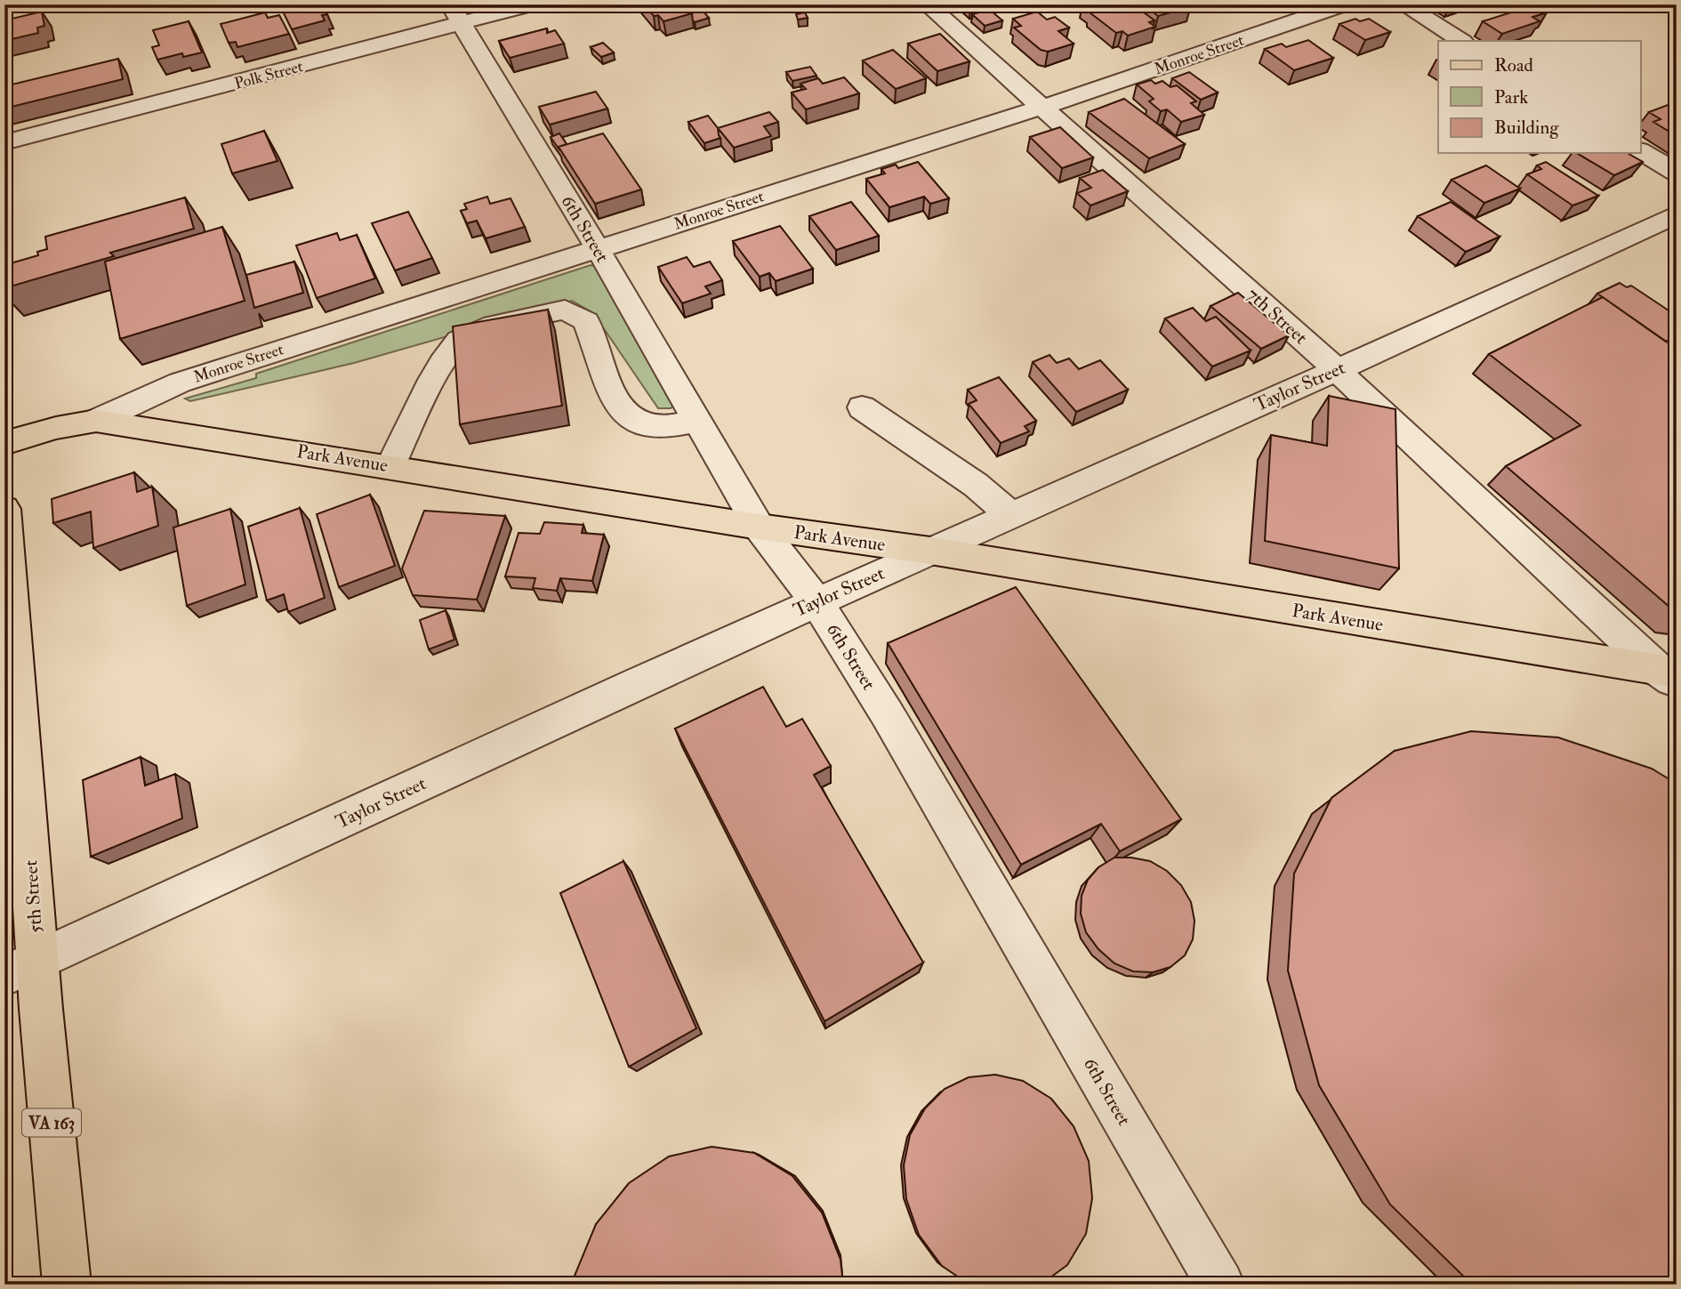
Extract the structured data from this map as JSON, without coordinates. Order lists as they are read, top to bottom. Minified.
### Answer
{"streets":{"main road":["Park Avenue","5th Street","VA 163"],"street":["Monroe Street","Polk Street","6th Street","7th Street","Taylor Street"]},"crossings":[["Monroe Street","6th Street"],["Monroe Street","7th Street"],["Monroe Street","Park Avenue"],["Polk Street","6th Street"],["6th Street","Taylor Street"],["6th Street","Park Avenue"],["7th Street","Taylor Street"],["7th Street","Park Avenue"],["Taylor Street","Park Avenue"],["Taylor Street","5th Street"]],"legend":["Road","Park","Building"]}
